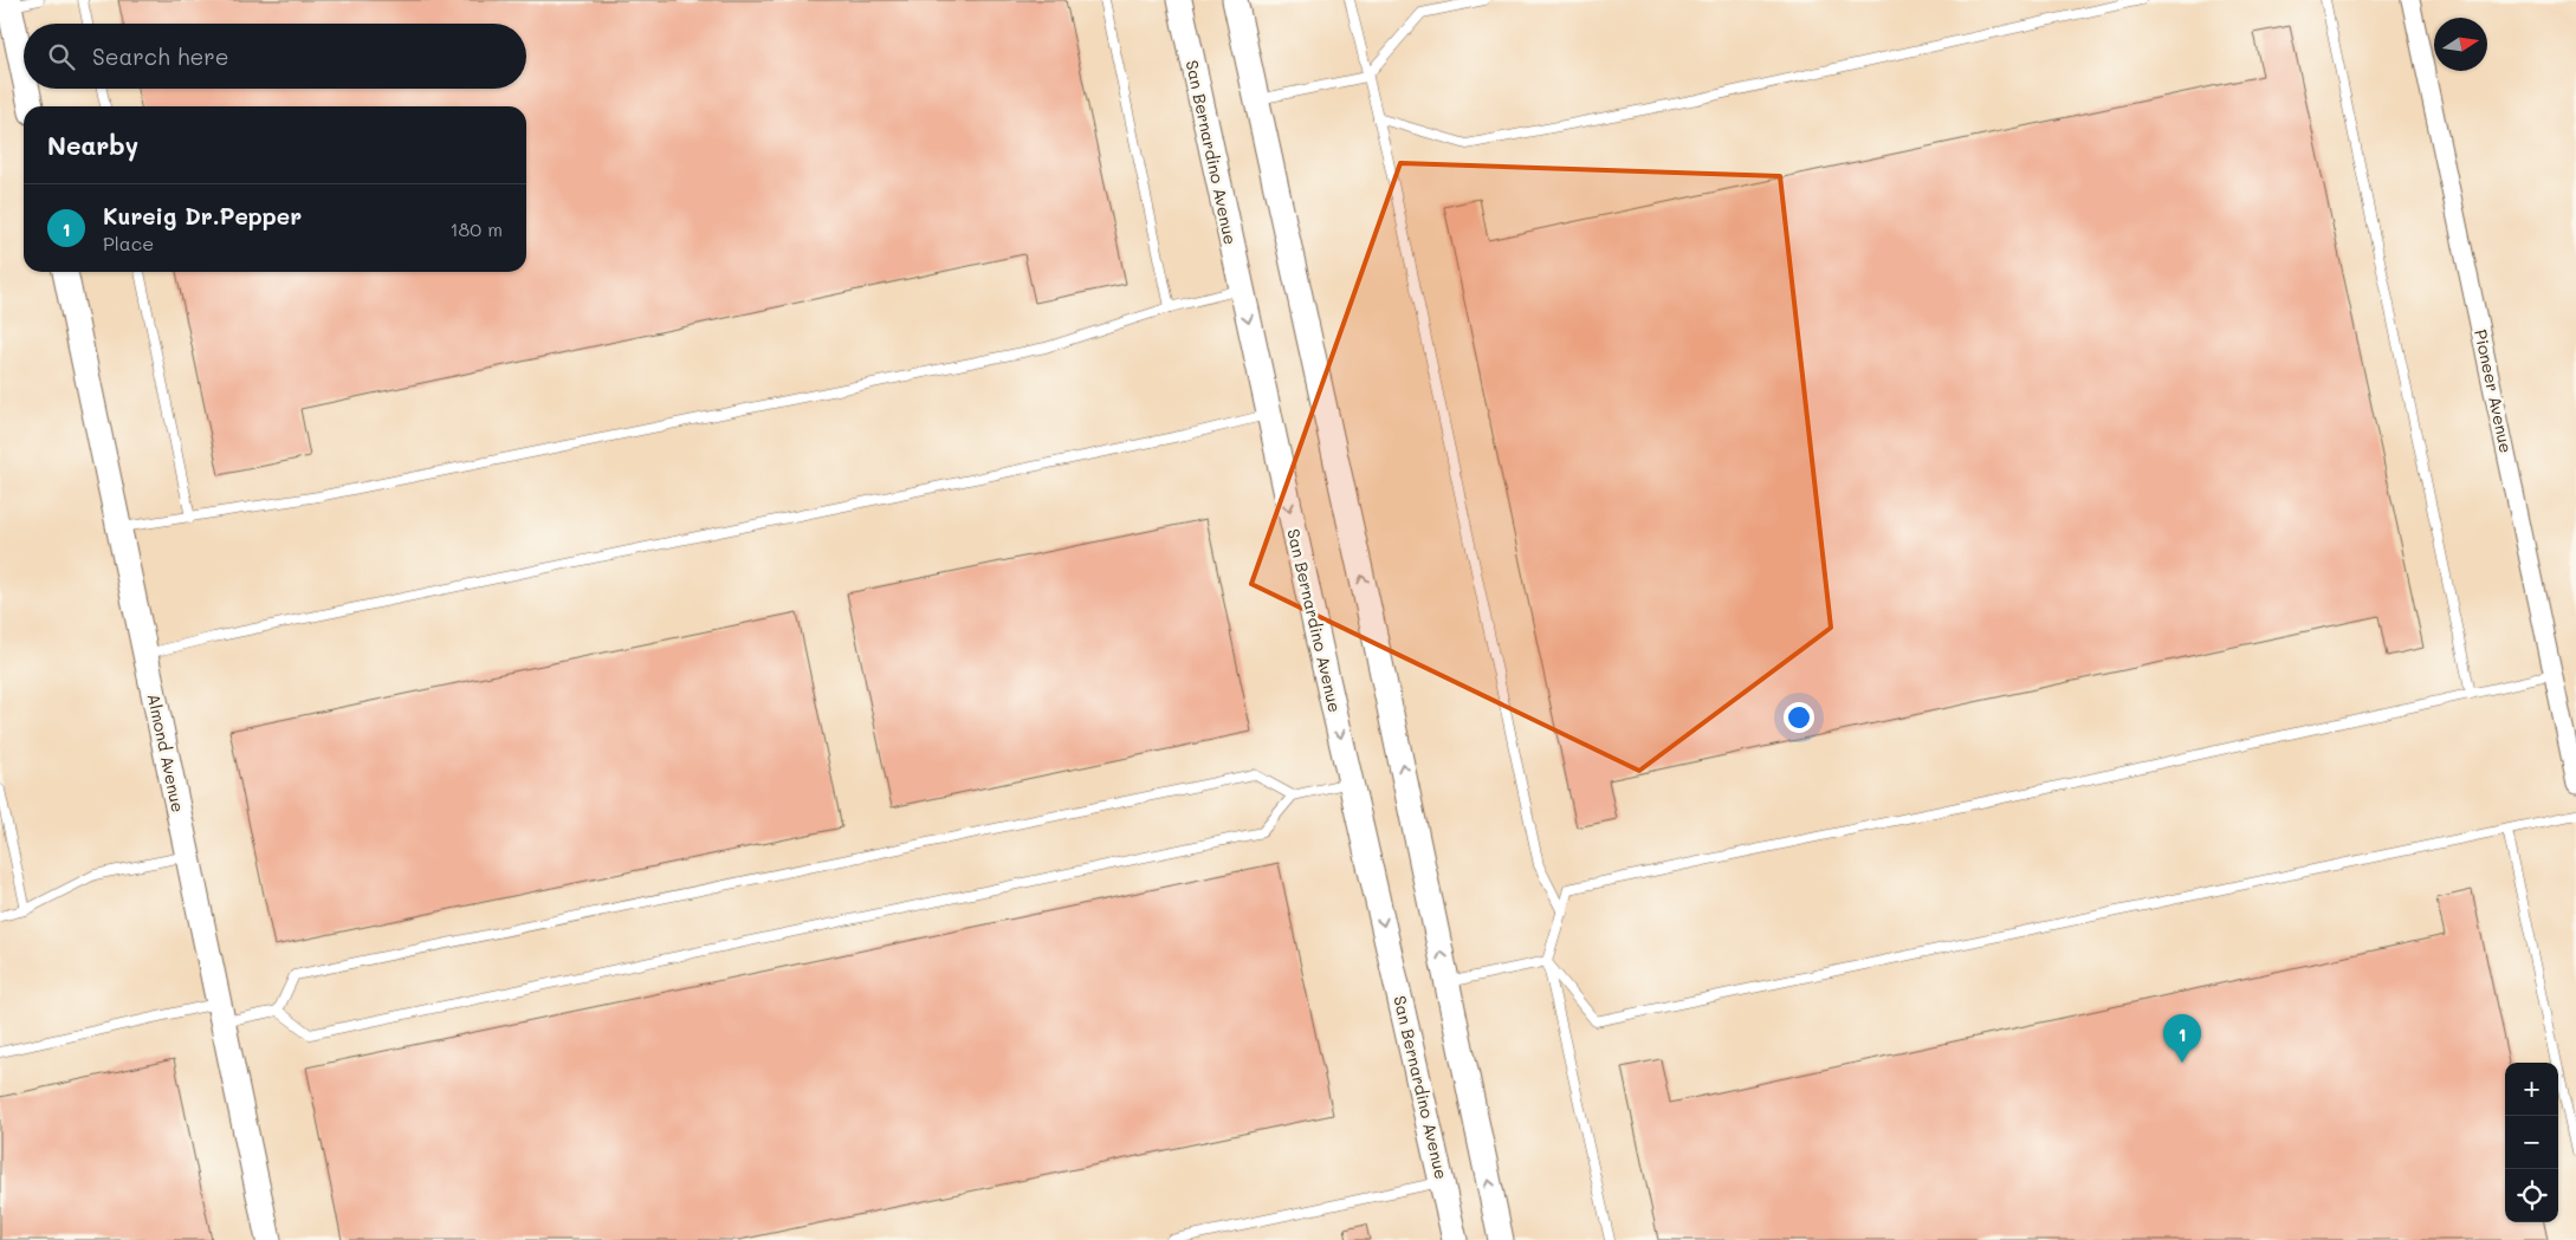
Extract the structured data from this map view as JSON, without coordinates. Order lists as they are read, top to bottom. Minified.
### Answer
{"streets":{"main road":["San Bernardino Avenue","Almond Avenue"],"street":["Pioneer Avenue"]},"north":"right","page":{"search":"Search here","heading":"Nearby","list":[{"mark":"1","name":"Kureig Dr.Pepper","note":"Place","value":"180 m"}],"pins":"1","map_buttons":["+","−"]}}
